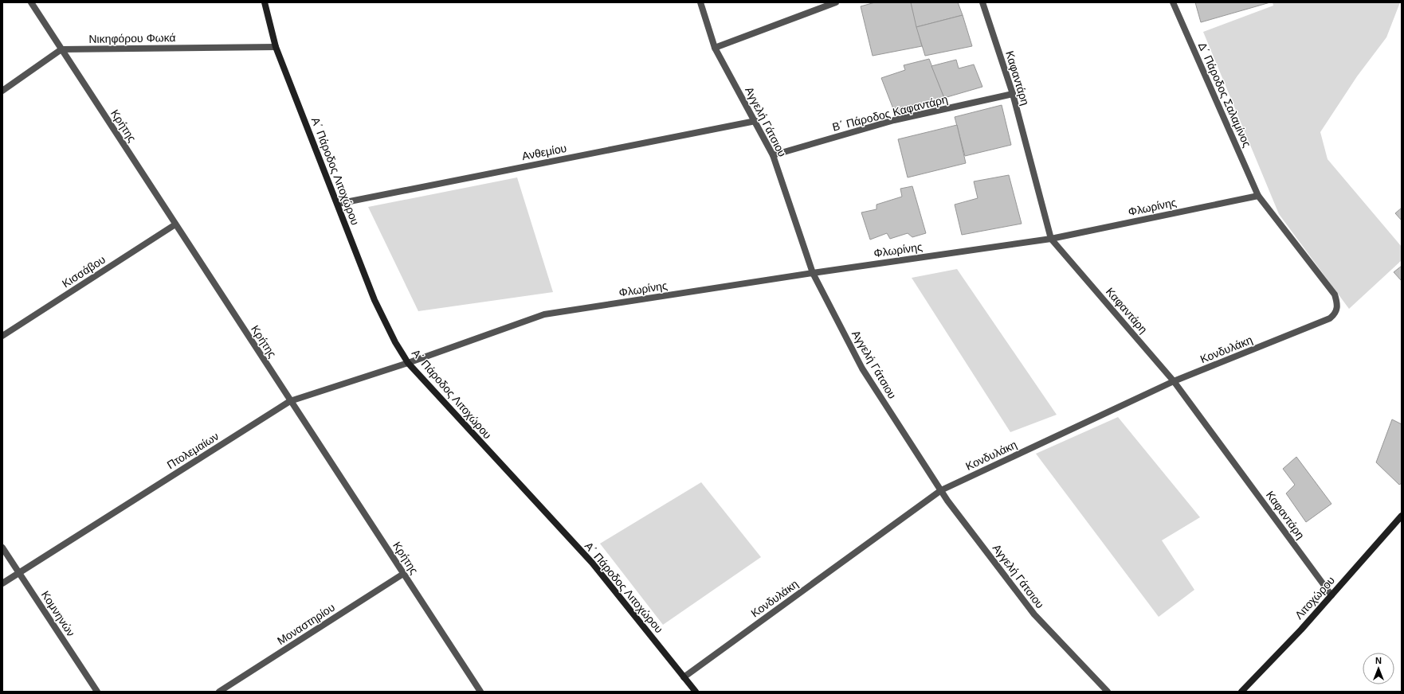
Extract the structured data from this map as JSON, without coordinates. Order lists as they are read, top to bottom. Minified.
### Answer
{"streets":{"street":["Νικηφόρου Φωκά","Καφαντάρη","Δ΄ Πάροδος Σαλαμίνος","Β΄ Πάροδος Καφαντάρη","Αγγελή Γάτσιου","Κρήτης","Ανθεμίου","Α΄ Πάροδος Λιτοχώρου","Φλωρίνης","Κισσάβου","Κονδυλάκη","Πτολεμαίων","Λιτοχώρου","Κομνηνών","Μοναστηρίου"]},"crossings":[["Νικηφόρου Φωκά","Κρήτης"],["Νικηφόρου Φωκά","Α΄ Πάροδος Λιτοχώρου"],["Καφαντάρη","Β΄ Πάροδος Καφαντάρη"],["Καφαντάρη","Φλωρίνης"],["Καφαντάρη","Κονδυλάκη"],["Καφαντάρη","Λιτοχώρου"],["Δ΄ Πάροδος Σαλαμίνος","Φλωρίνης"],["Δ΄ Πάροδος Σαλαμίνος","Κονδυλάκη"],["Β΄ Πάροδος Καφαντάρη","Αγγελή Γάτσιου"],["Αγγελή Γάτσιου","Ανθεμίου"],["Αγγελή Γάτσιου","Φλωρίνης"],["Αγγελή Γάτσιου","Κονδυλάκη"],["Κρήτης","Κισσάβου"],["Κρήτης","Πτολεμαίων"],["Κρήτης","Μοναστηρίου"],["Ανθεμίου","Α΄ Πάροδος Λιτοχώρου"],["Α΄ Πάροδος Λιτοχώρου","Φλωρίνης"],["Α΄ Πάροδος Λιτοχώρου","Κονδυλάκη"],["Α΄ Πάροδος Λιτοχώρου","Πτολεμαίων"],["Φλωρίνης","Κονδυλάκη"],["Φλωρίνης","Πτολεμαίων"],["Πτολεμαίων","Κομνηνών"]],"north":"top"}
